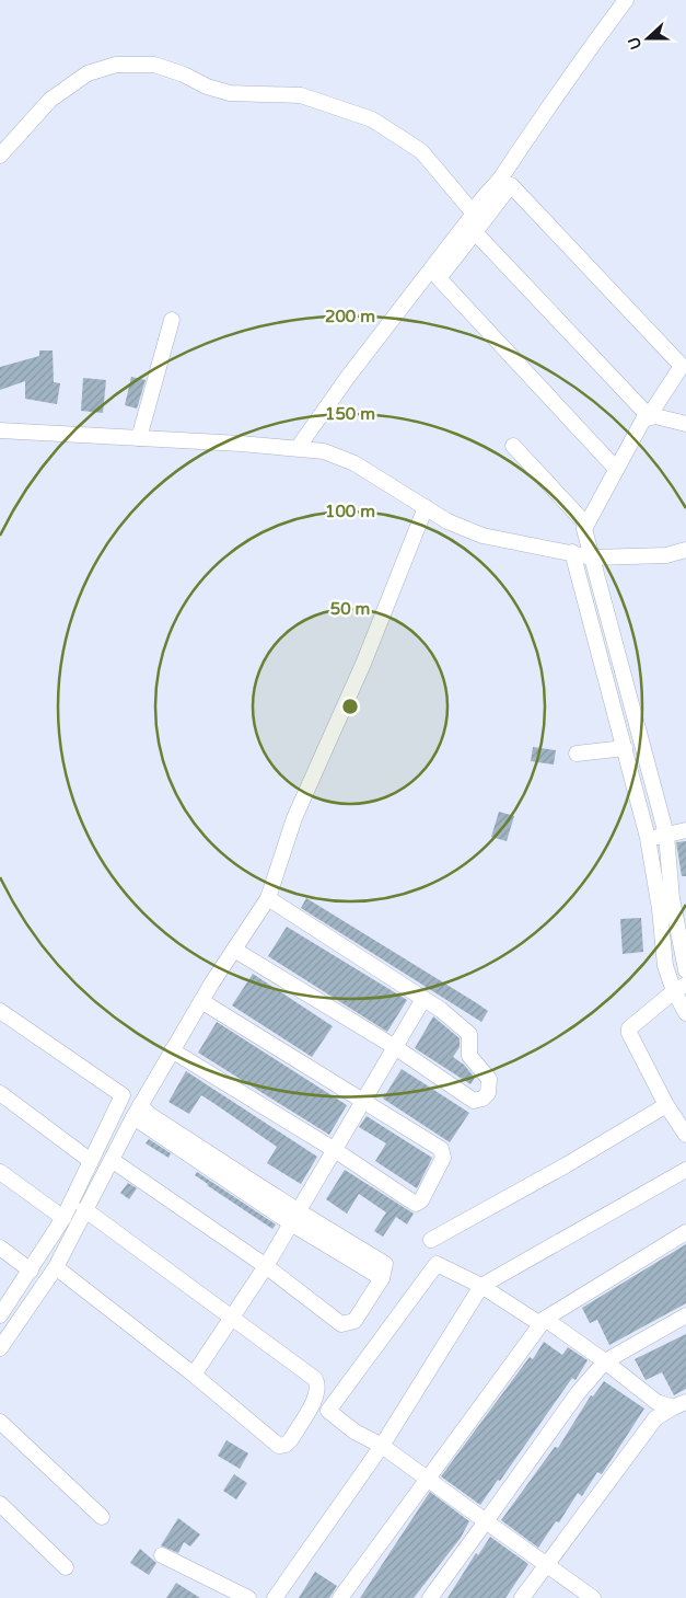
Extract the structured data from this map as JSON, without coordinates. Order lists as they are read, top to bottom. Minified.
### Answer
{"north":"left","rings":["200 m","150 m","100 m","50 m"]}
